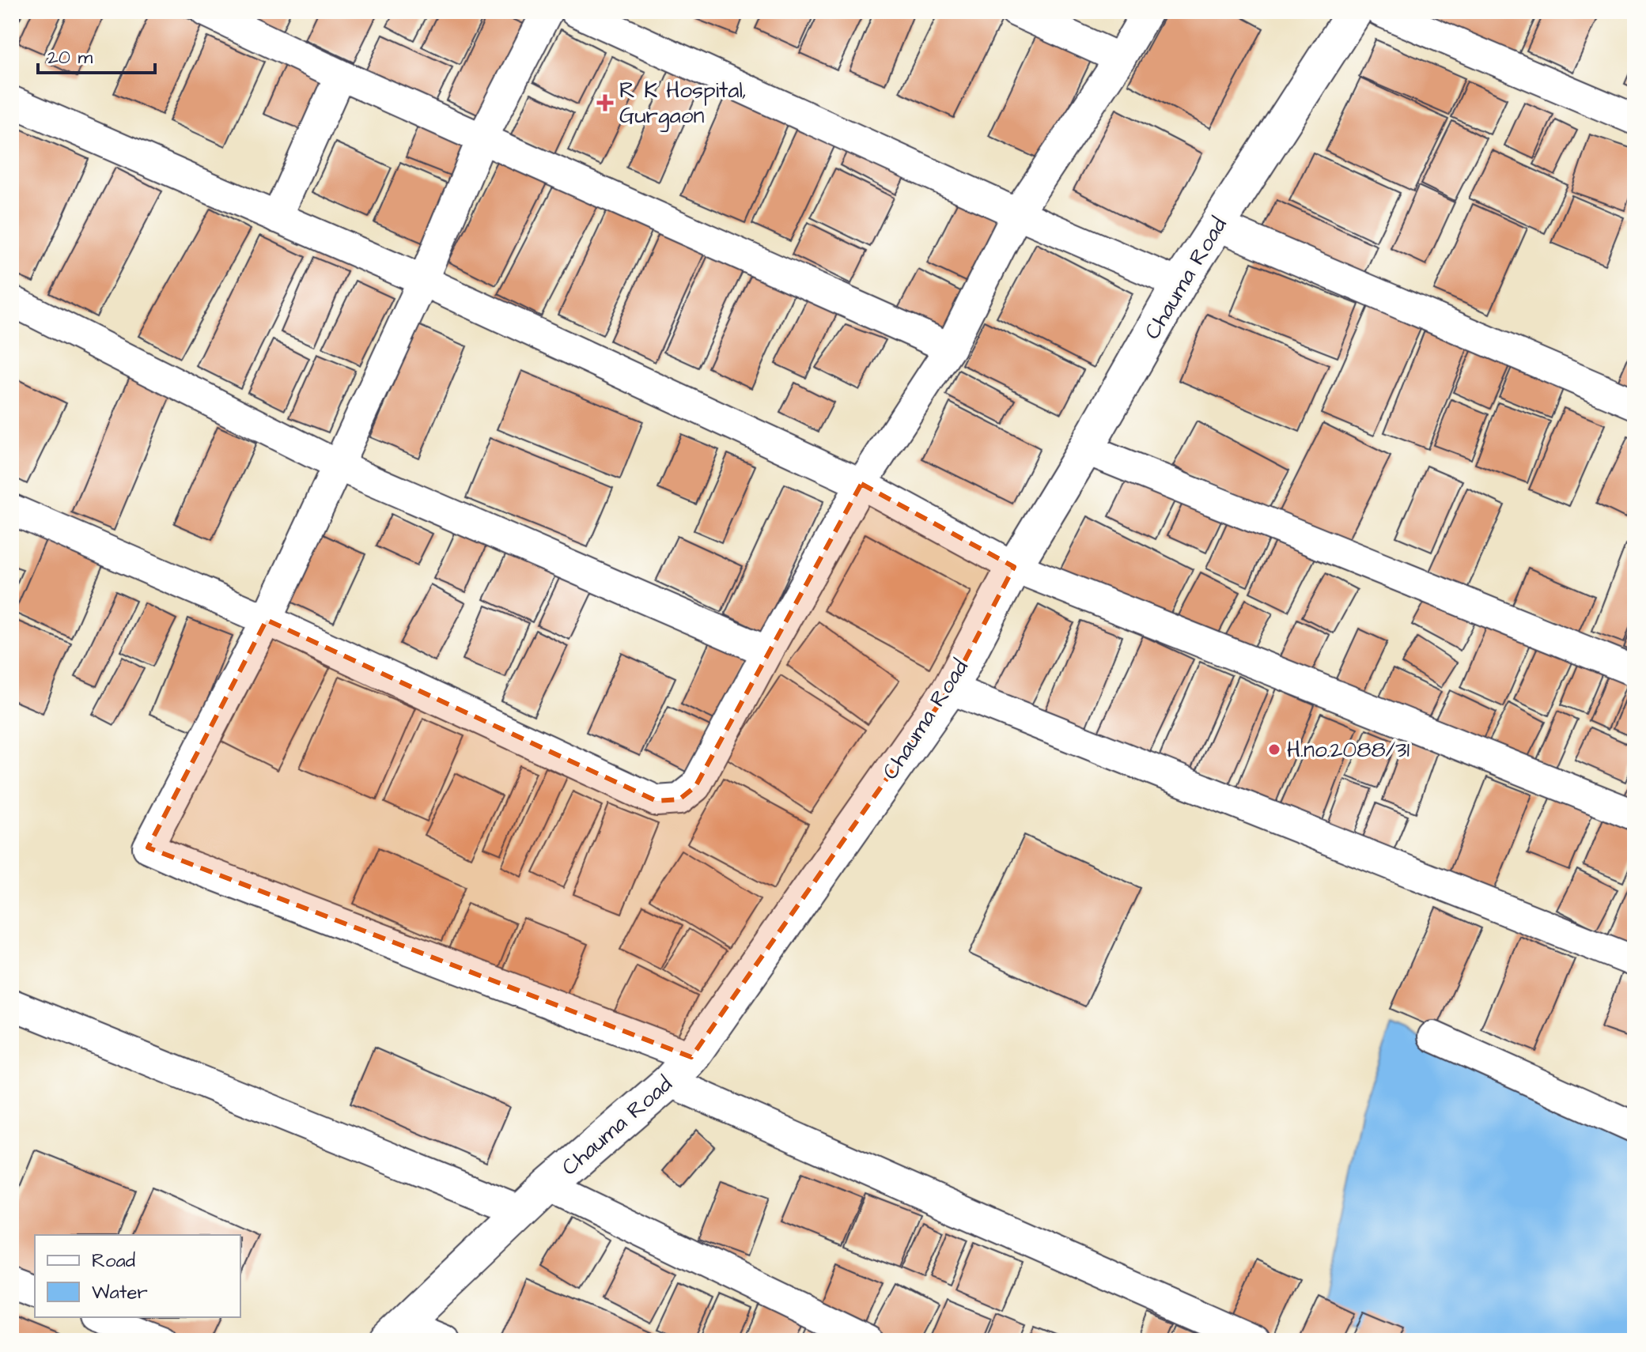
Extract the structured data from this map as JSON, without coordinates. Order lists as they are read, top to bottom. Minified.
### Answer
{"streets":{"street":["Chauma Road"]},"places":{"health":["R K Hospital, Gurgaon"],"other":["H.no.2088/31"]},"legend":["Road","Water"],"scale_bar":"20 m"}
